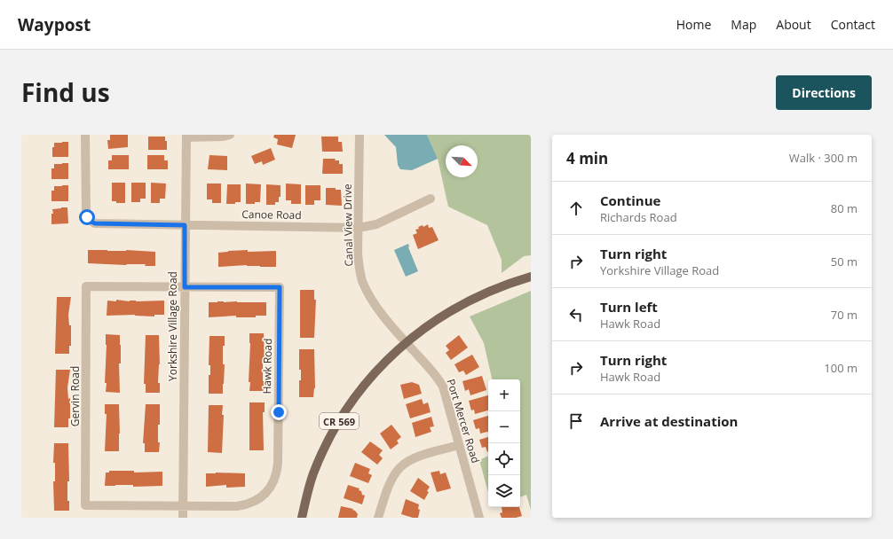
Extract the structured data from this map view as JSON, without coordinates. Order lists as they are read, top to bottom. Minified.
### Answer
{"streets":{"main road":["CR 569"],"street":["Canoe Road","Canal View Drive","Yorkshire Village Road","Hawk Road","Gervin Road","Port Mercer Road"]},"crossings":[["Canoe Road","Canal View Drive"],["Canoe Road","Yorkshire Village Road"],["Canal View Drive","CR 569"],["Canal View Drive","Port Mercer Road"],["Yorkshire Village Road","Hawk Road"],["Yorkshire Village Road","Gervin Road"],["Hawk Road","Gervin Road"],["CR 569","Port Mercer Road"]],"north":"bottom right","page":{"header":"Waypost","nav":["Home","Map","About","Contact"],"title":"Find us","buttons":"Directions","heading":["4 min","Walk · 300 m"],"list":[["Continue","Richards Road","80 m"],["Turn right","Yorkshire Village Road","50 m"],["Turn left","Hawk Road","70 m"],["Turn right","Hawk Road","100 m"],"Arrive at destination"],"map_buttons":["+","−"]}}
